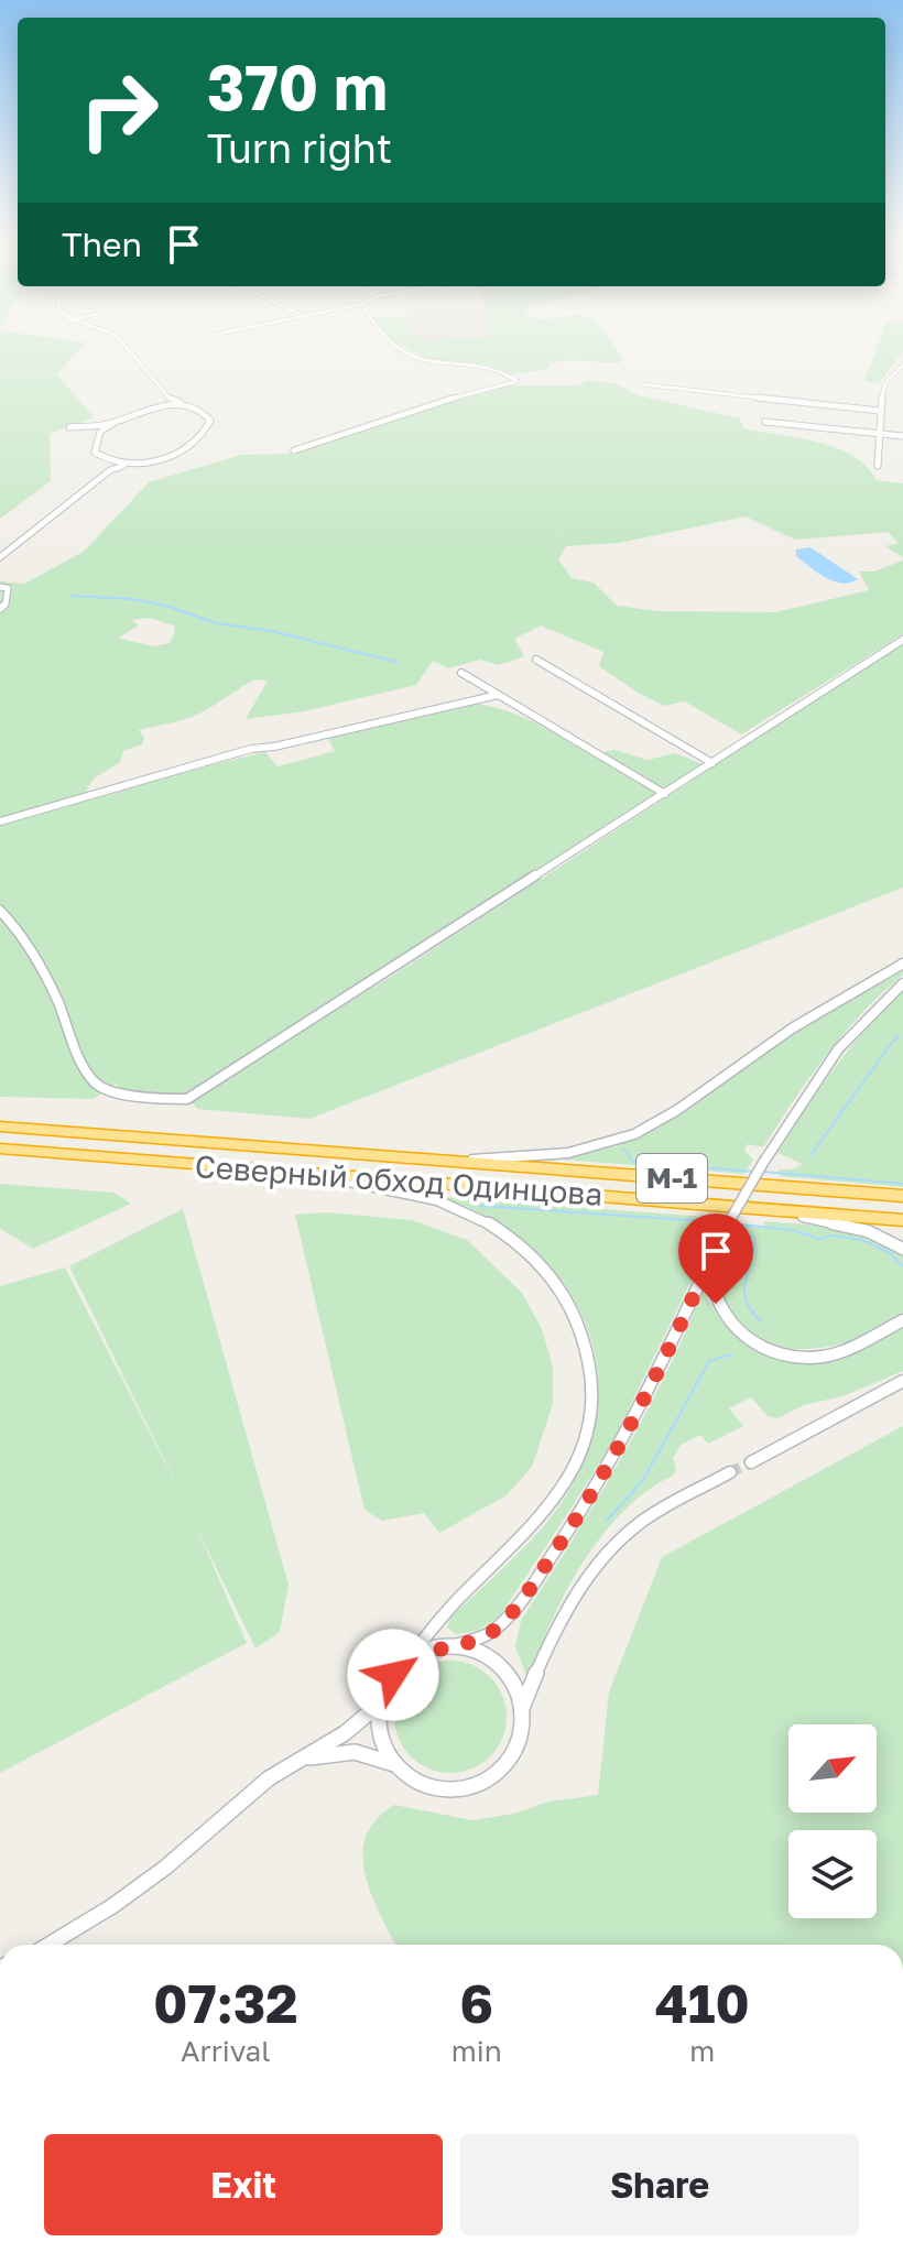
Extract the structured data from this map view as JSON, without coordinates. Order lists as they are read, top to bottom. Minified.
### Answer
{"streets":{"highway":["М-1","Северный обход Одинцова"]},"north":"top right","page":{"turn":["370 m","Turn right"],"then":"Then","eta":["07:32","Arrival","6","min","410","m"],"buttons":["Exit","Share"]}}
